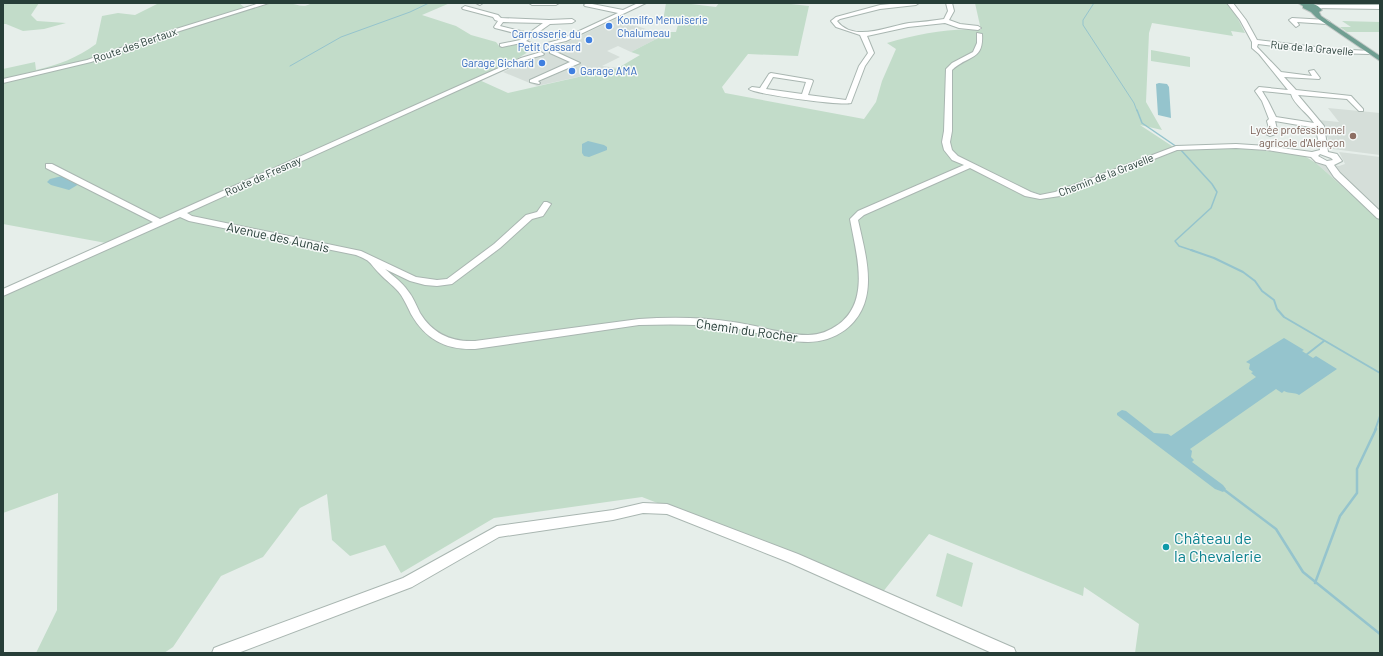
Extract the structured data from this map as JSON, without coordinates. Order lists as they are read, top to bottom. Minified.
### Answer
{"streets":{"street":["Route des Bertaux","Rue de la Gravelle","Chemin de la Gravelle","Route de Fresnay","Avenue des Aunais","Chemin du Rocher"]},"crossings":[["Chemin de la Gravelle","Chemin du Rocher"],["Route de Fresnay","Avenue des Aunais"],["Avenue des Aunais","Chemin du Rocher"]],"places":["Komilfo Menuiserie Chalumeau","Carrosserie du Petit Cassard","Garage Gichard","Garage AMA","Lycée professionnel agricole d'Alençon","Château de la Chevalerie"]}
